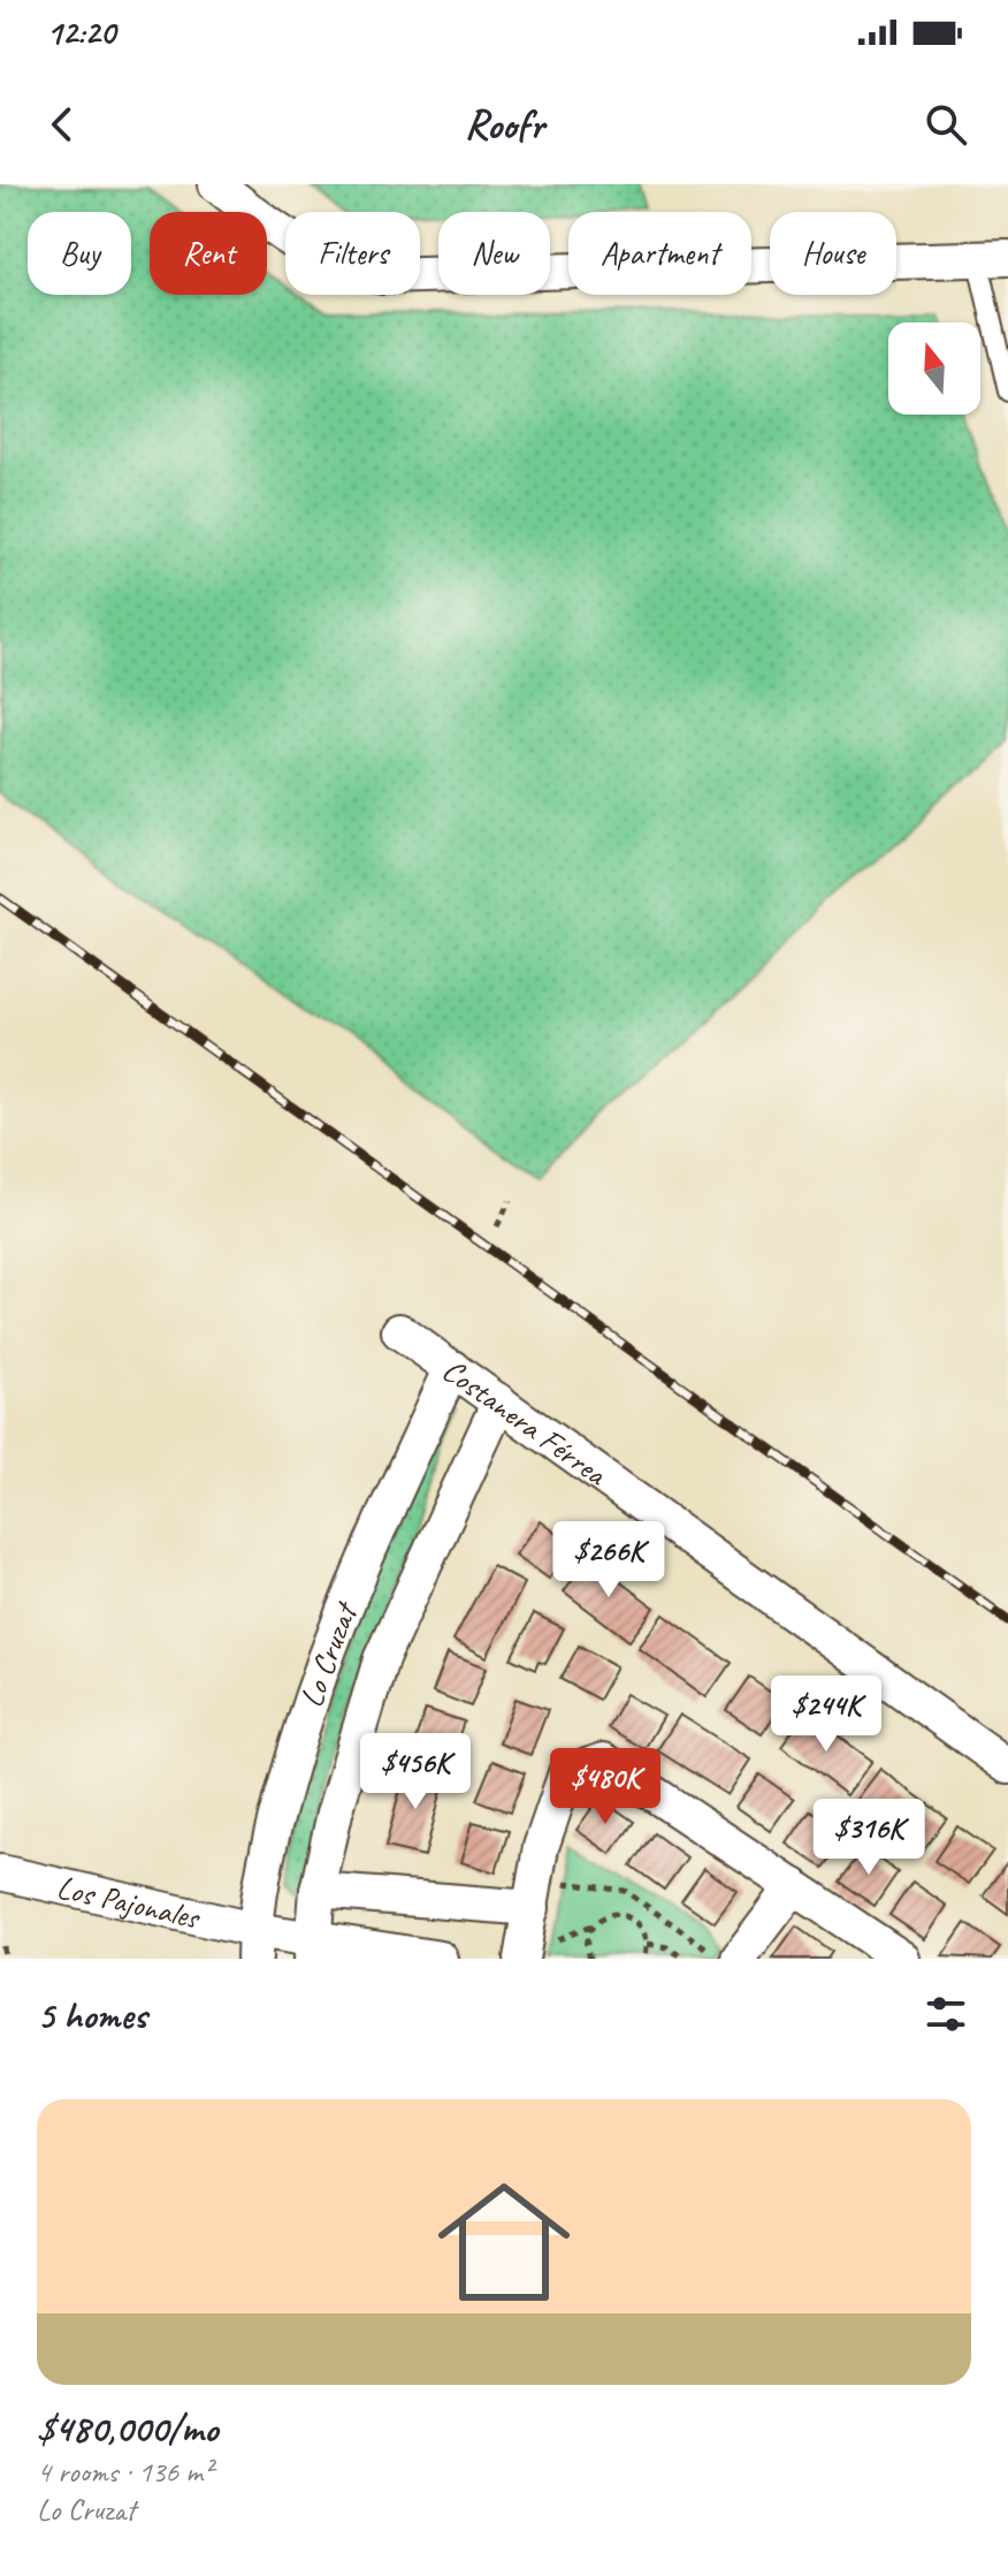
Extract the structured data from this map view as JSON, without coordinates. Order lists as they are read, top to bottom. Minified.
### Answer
{"streets":{"street":["Costanera Férrea","Lo Cruzat","Los Pajonales"]},"crossings":[["Costanera Férrea","Lo Cruzat"],["Lo Cruzat","Los Pajonales"]],"north":"top","page":{"status":"12:20","header":"Roofr","chip":["Buy","Rent","Filters","New","Apartment","House"],"price":["$266K","$244K","$456K","$480K","$316K"],"heading":"5 homes","list":[{"name":"$480,000/mo","note":"4 rooms · 136 m² · Lo Cruzat"}]}}
